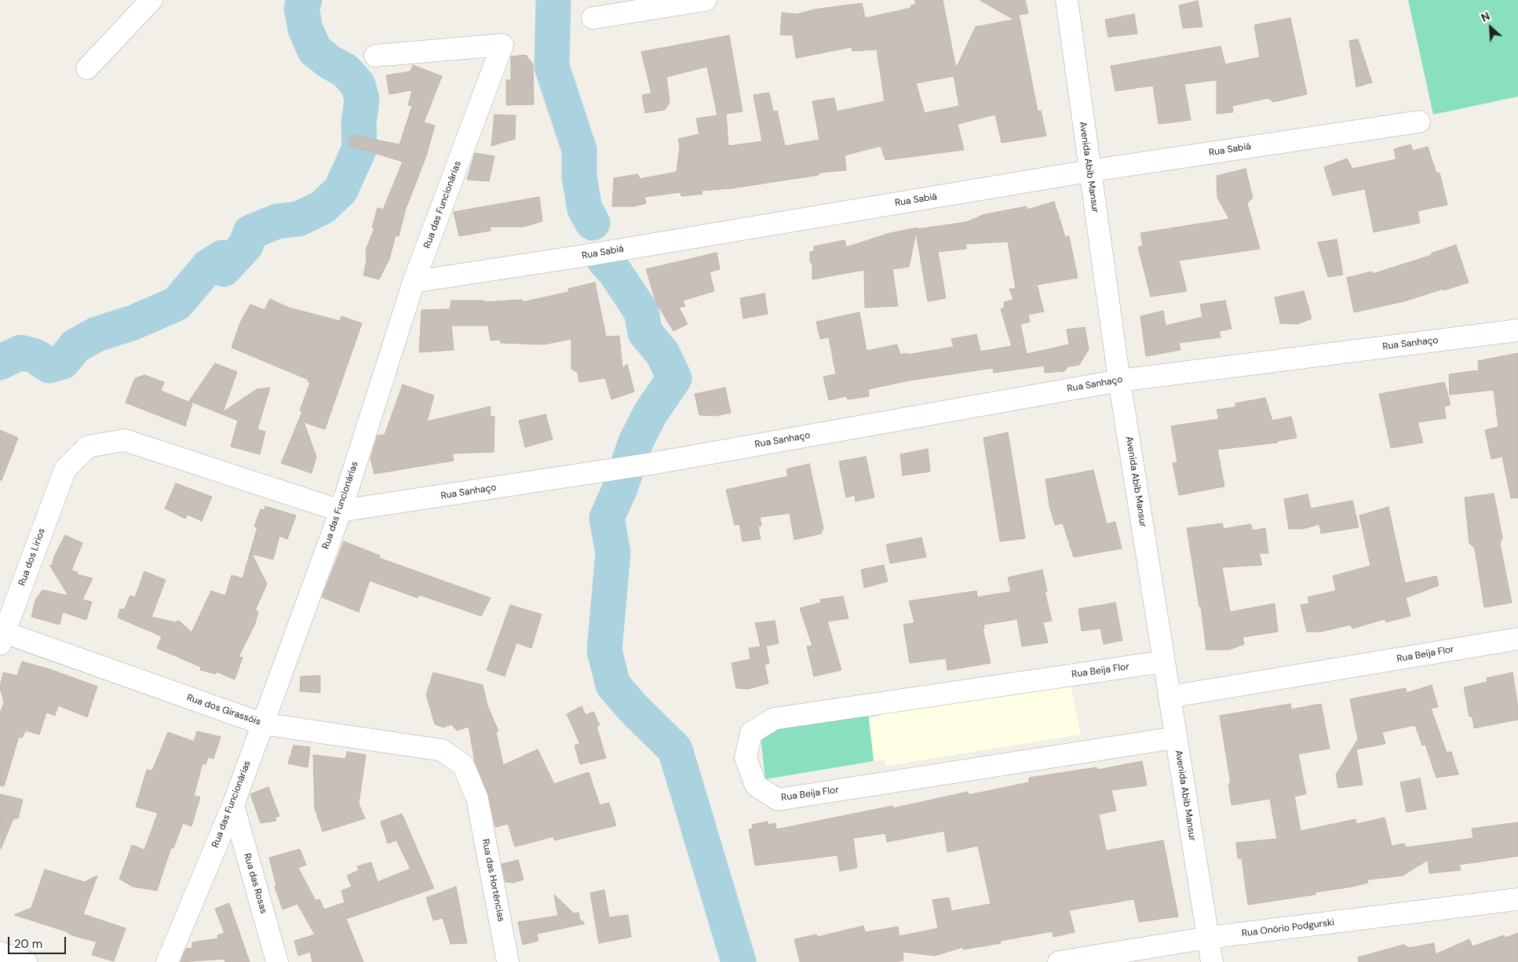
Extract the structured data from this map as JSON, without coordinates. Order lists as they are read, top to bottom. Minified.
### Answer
{"streets":{"street":["Rua Sabiá","Avenida Abib Mansur","Rua das Funcionárias","Rua Sanhaço","Rua dos Lirios","Rua Beija Flor","Rua dos Girassóis","Rua das Hortências","Rua das Rosas","Rua Onório Podgurski"]},"crossings":[["Rua Sabiá","Avenida Abib Mansur"],["Rua Sabiá","Rua das Funcionárias"],["Avenida Abib Mansur","Rua Sanhaço"],["Avenida Abib Mansur","Rua Beija Flor"],["Avenida Abib Mansur","Rua Onório Podgurski"],["Rua das Funcionárias","Rua Sanhaço"],["Rua das Funcionárias","Rua dos Girassóis"],["Rua das Funcionárias","Rua das Rosas"],["Rua Sanhaço","Rua dos Lirios"],["Rua dos Lirios","Rua dos Girassóis"],["Rua dos Girassóis","Rua das Hortências"]],"scale_bar":"20 m","north":"top left"}
